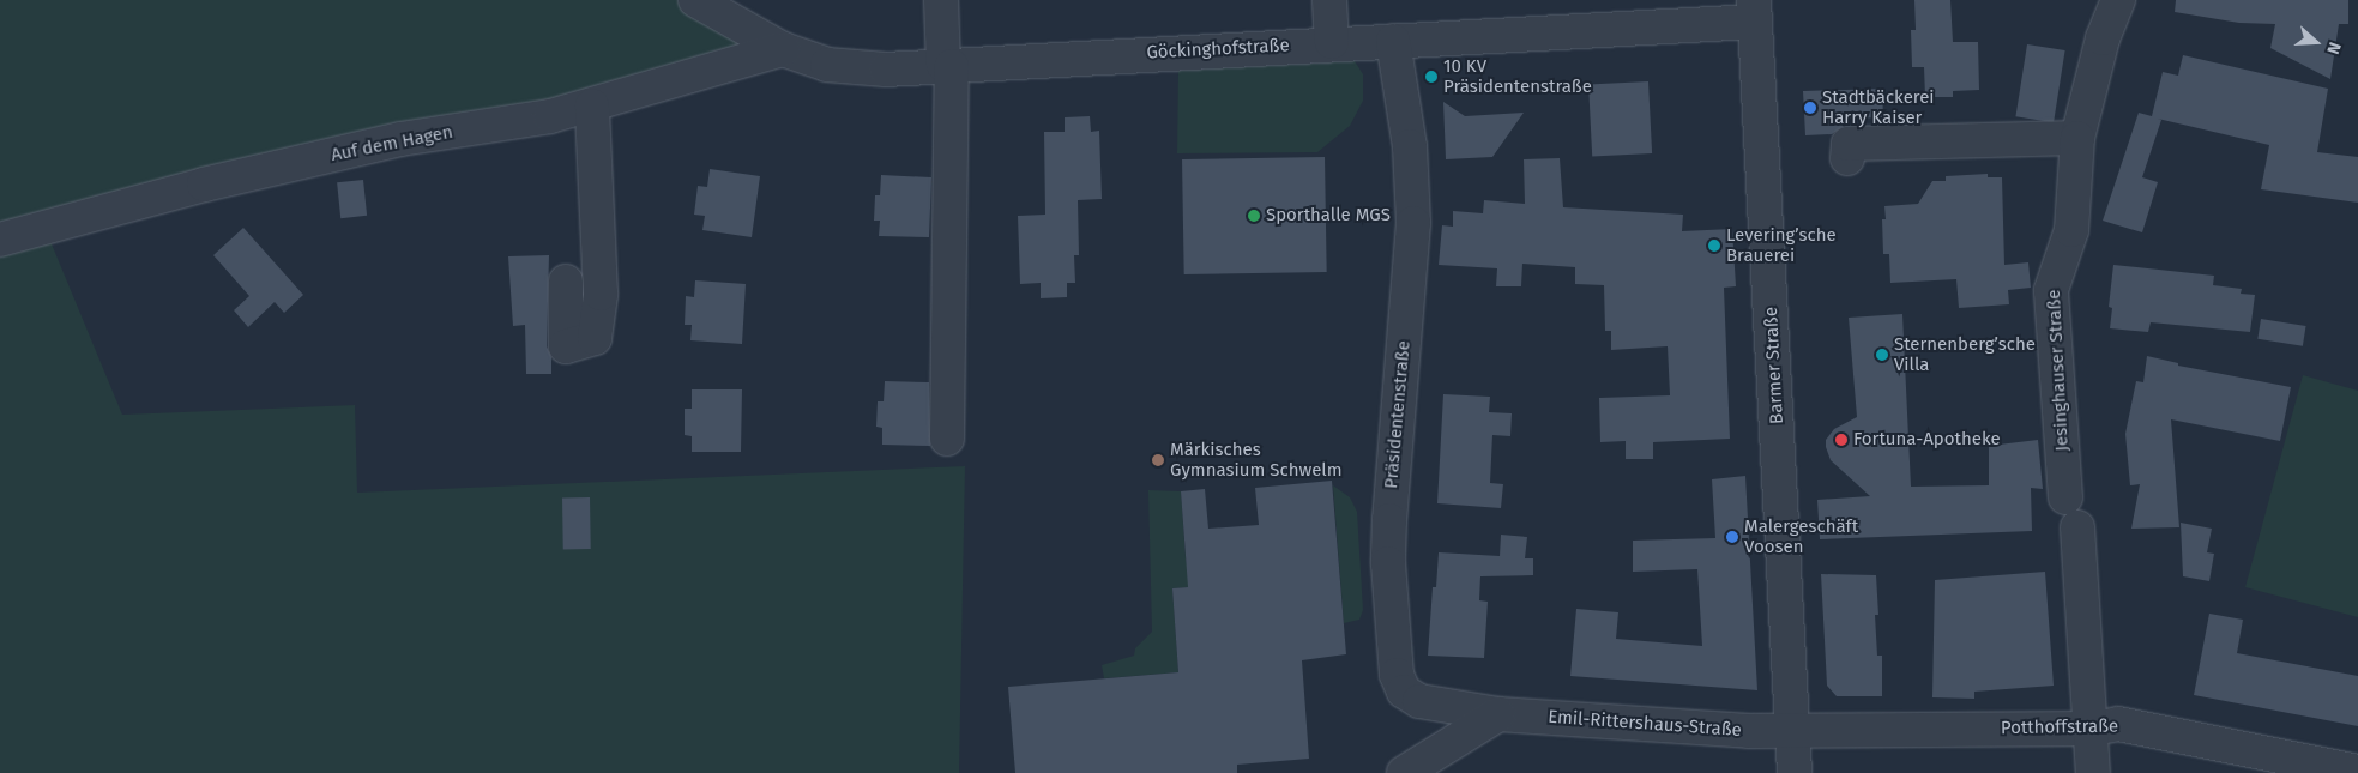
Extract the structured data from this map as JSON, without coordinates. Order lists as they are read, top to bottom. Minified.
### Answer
{"streets":{"street":["Göckinghofstraße","Auf dem Hagen","Barmer Straße","Jesinghauser Straße","Präsidentenstraße","Emil-Rittershaus-Straße","Potthoffstraße"]},"crossings":[["Göckinghofstraße","Auf dem Hagen"],["Göckinghofstraße","Barmer Straße"],["Göckinghofstraße","Präsidentenstraße"],["Barmer Straße","Emil-Rittershaus-Straße"],["Barmer Straße","Potthoffstraße"],["Präsidentenstraße","Emil-Rittershaus-Straße"],["Emil-Rittershaus-Straße","Potthoffstraße"]],"places":["10 KV Präsidentenstraße","Stadtbäckerei Harry Kaiser","Sporthalle MGS","Levering’sche Brauerei","Sternenberg’sche Villa","Fortuna-Apotheke","Märkisches Gymnasium Schwelm","Malergeschäft Voosen"],"north":"right"}
